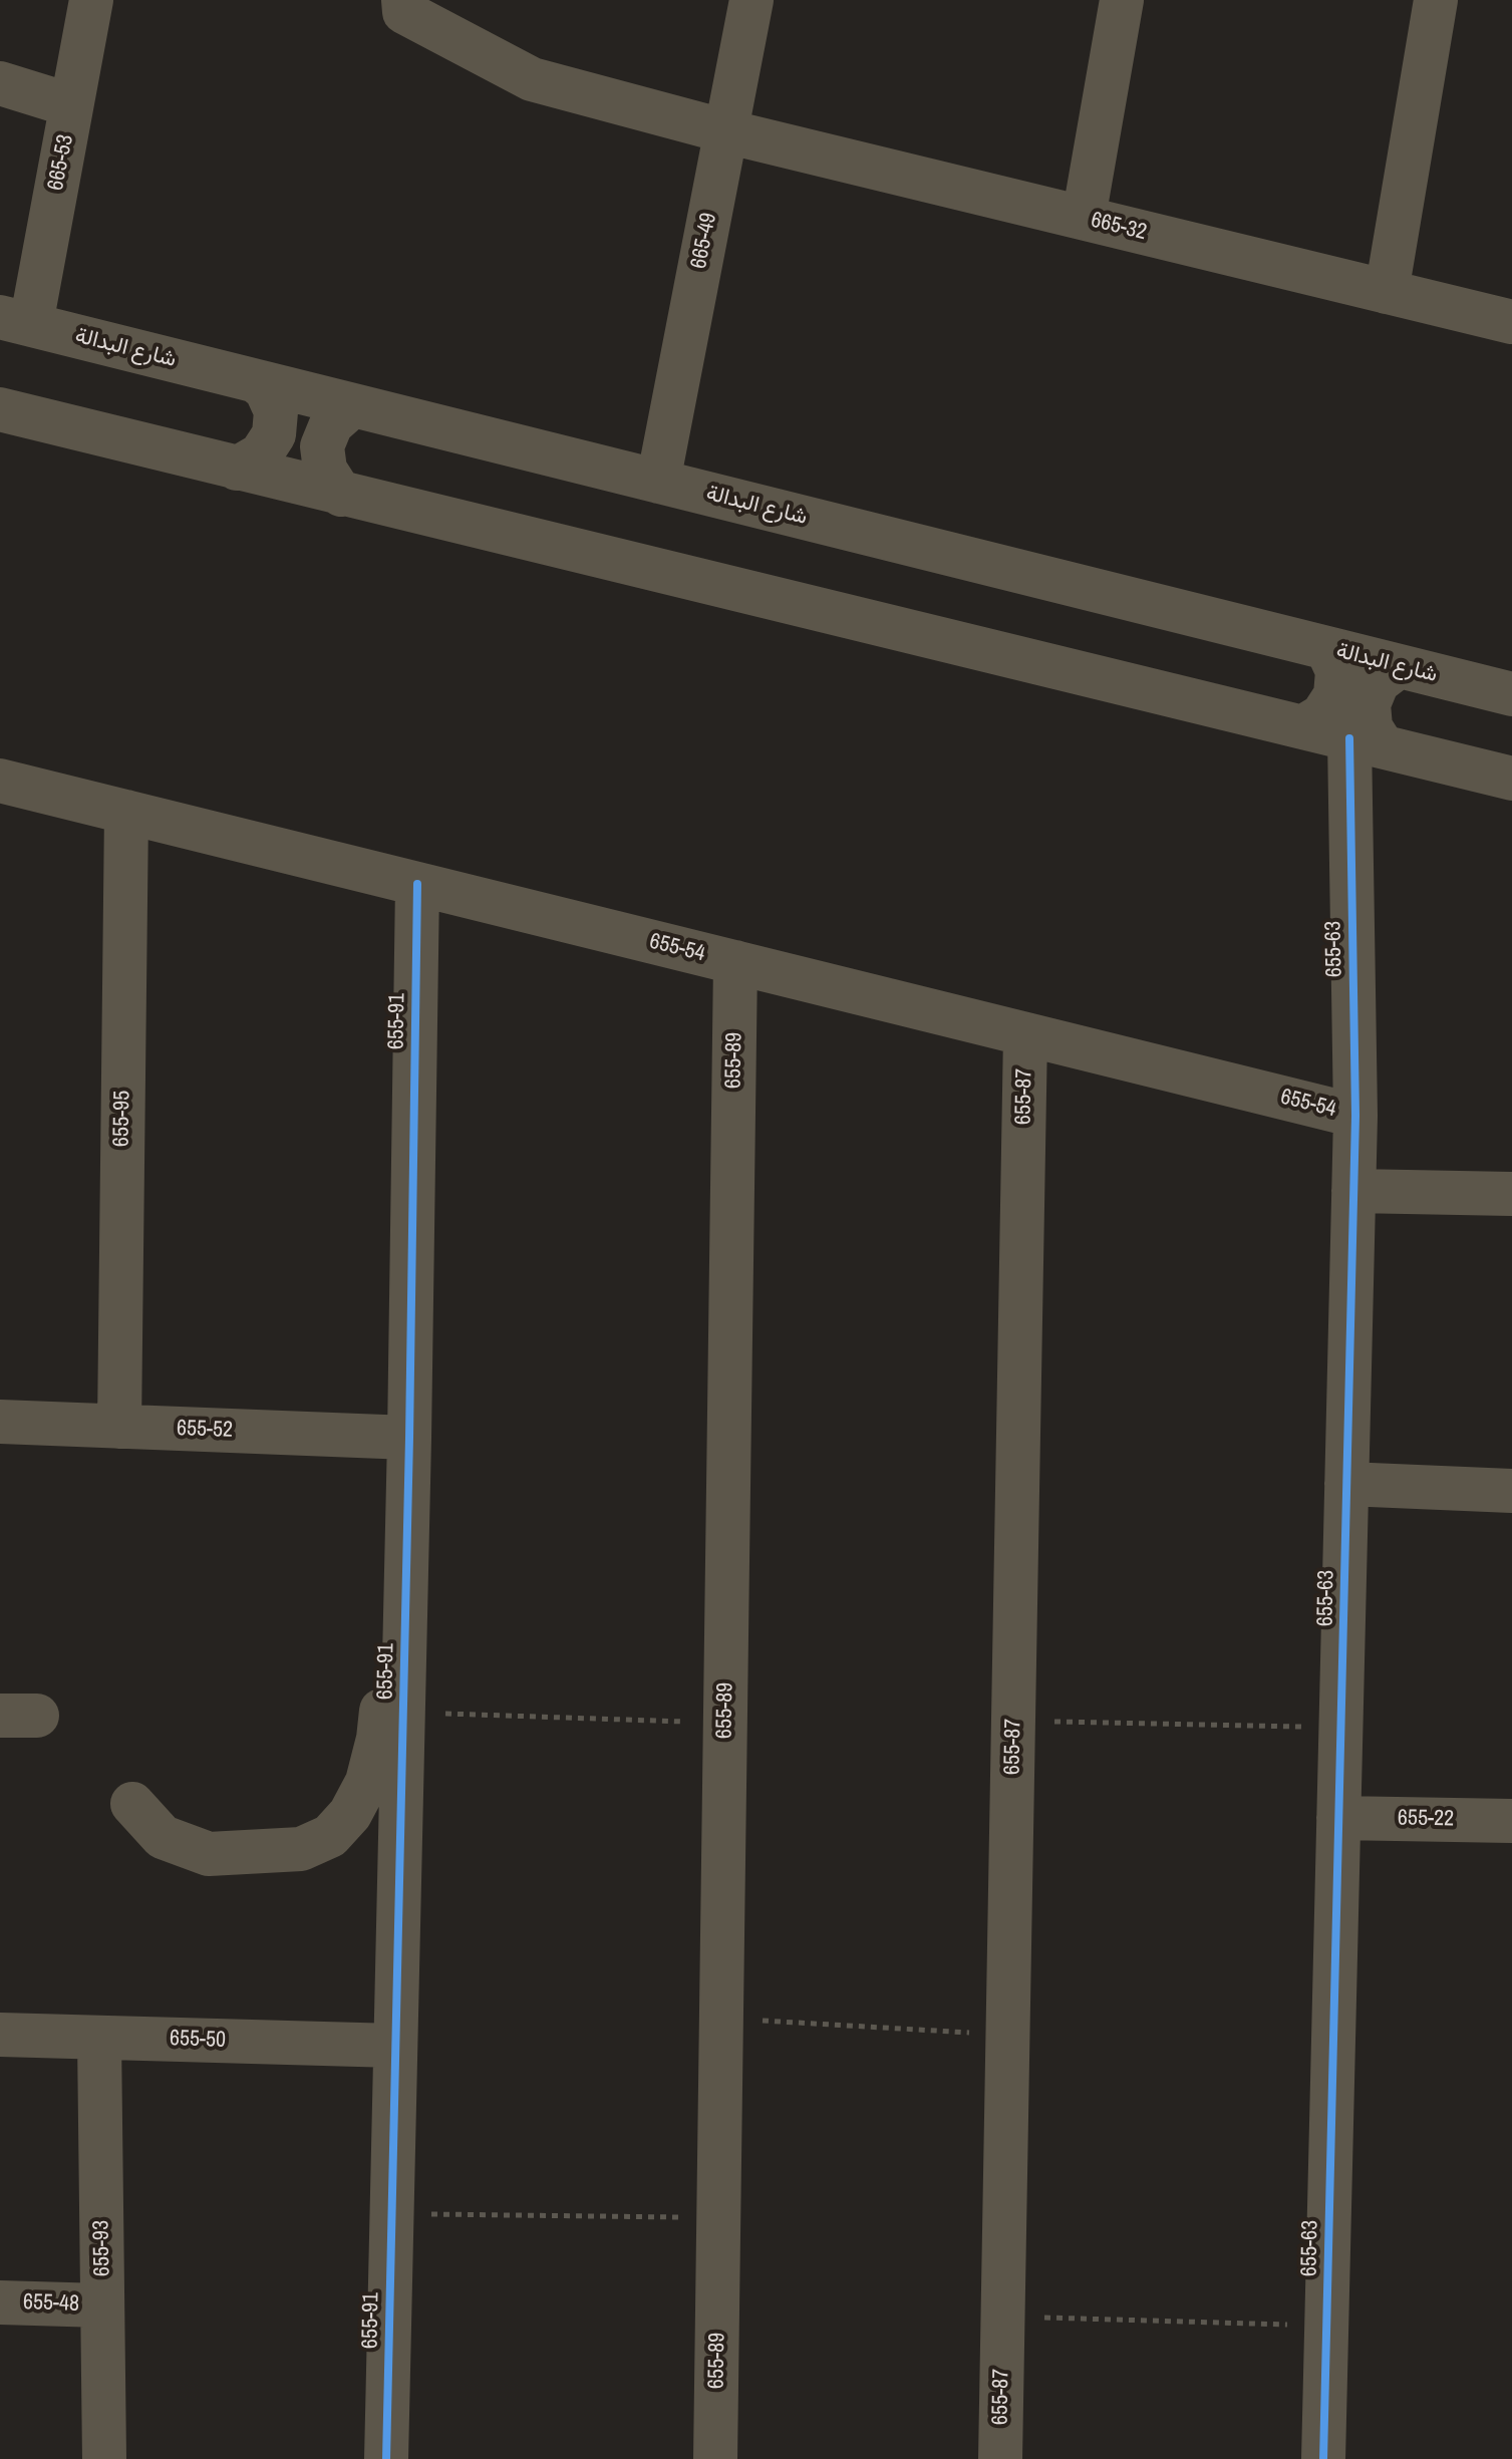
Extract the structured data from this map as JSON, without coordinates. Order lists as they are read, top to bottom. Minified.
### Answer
{"streets":{"street":["665-53","665-32","665-49","شارع البدالة","655-54","655-63","655-91","655-89","655-87","655-95","655-52","655-22","655-50","655-93","655-48"]},"crossings":[["665-53","شارع البدالة"],["665-32","665-49"],["665-49","شارع البدالة"],["شارع البدالة","655-63"],["655-54","655-63"],["655-54","655-91"],["655-54","655-89"],["655-54","655-87"],["655-54","655-95"],["655-63","655-22"],["655-91","655-52"],["655-91","655-50"],["655-95","655-52"],["655-50","655-93"],["655-93","655-48"]]}
